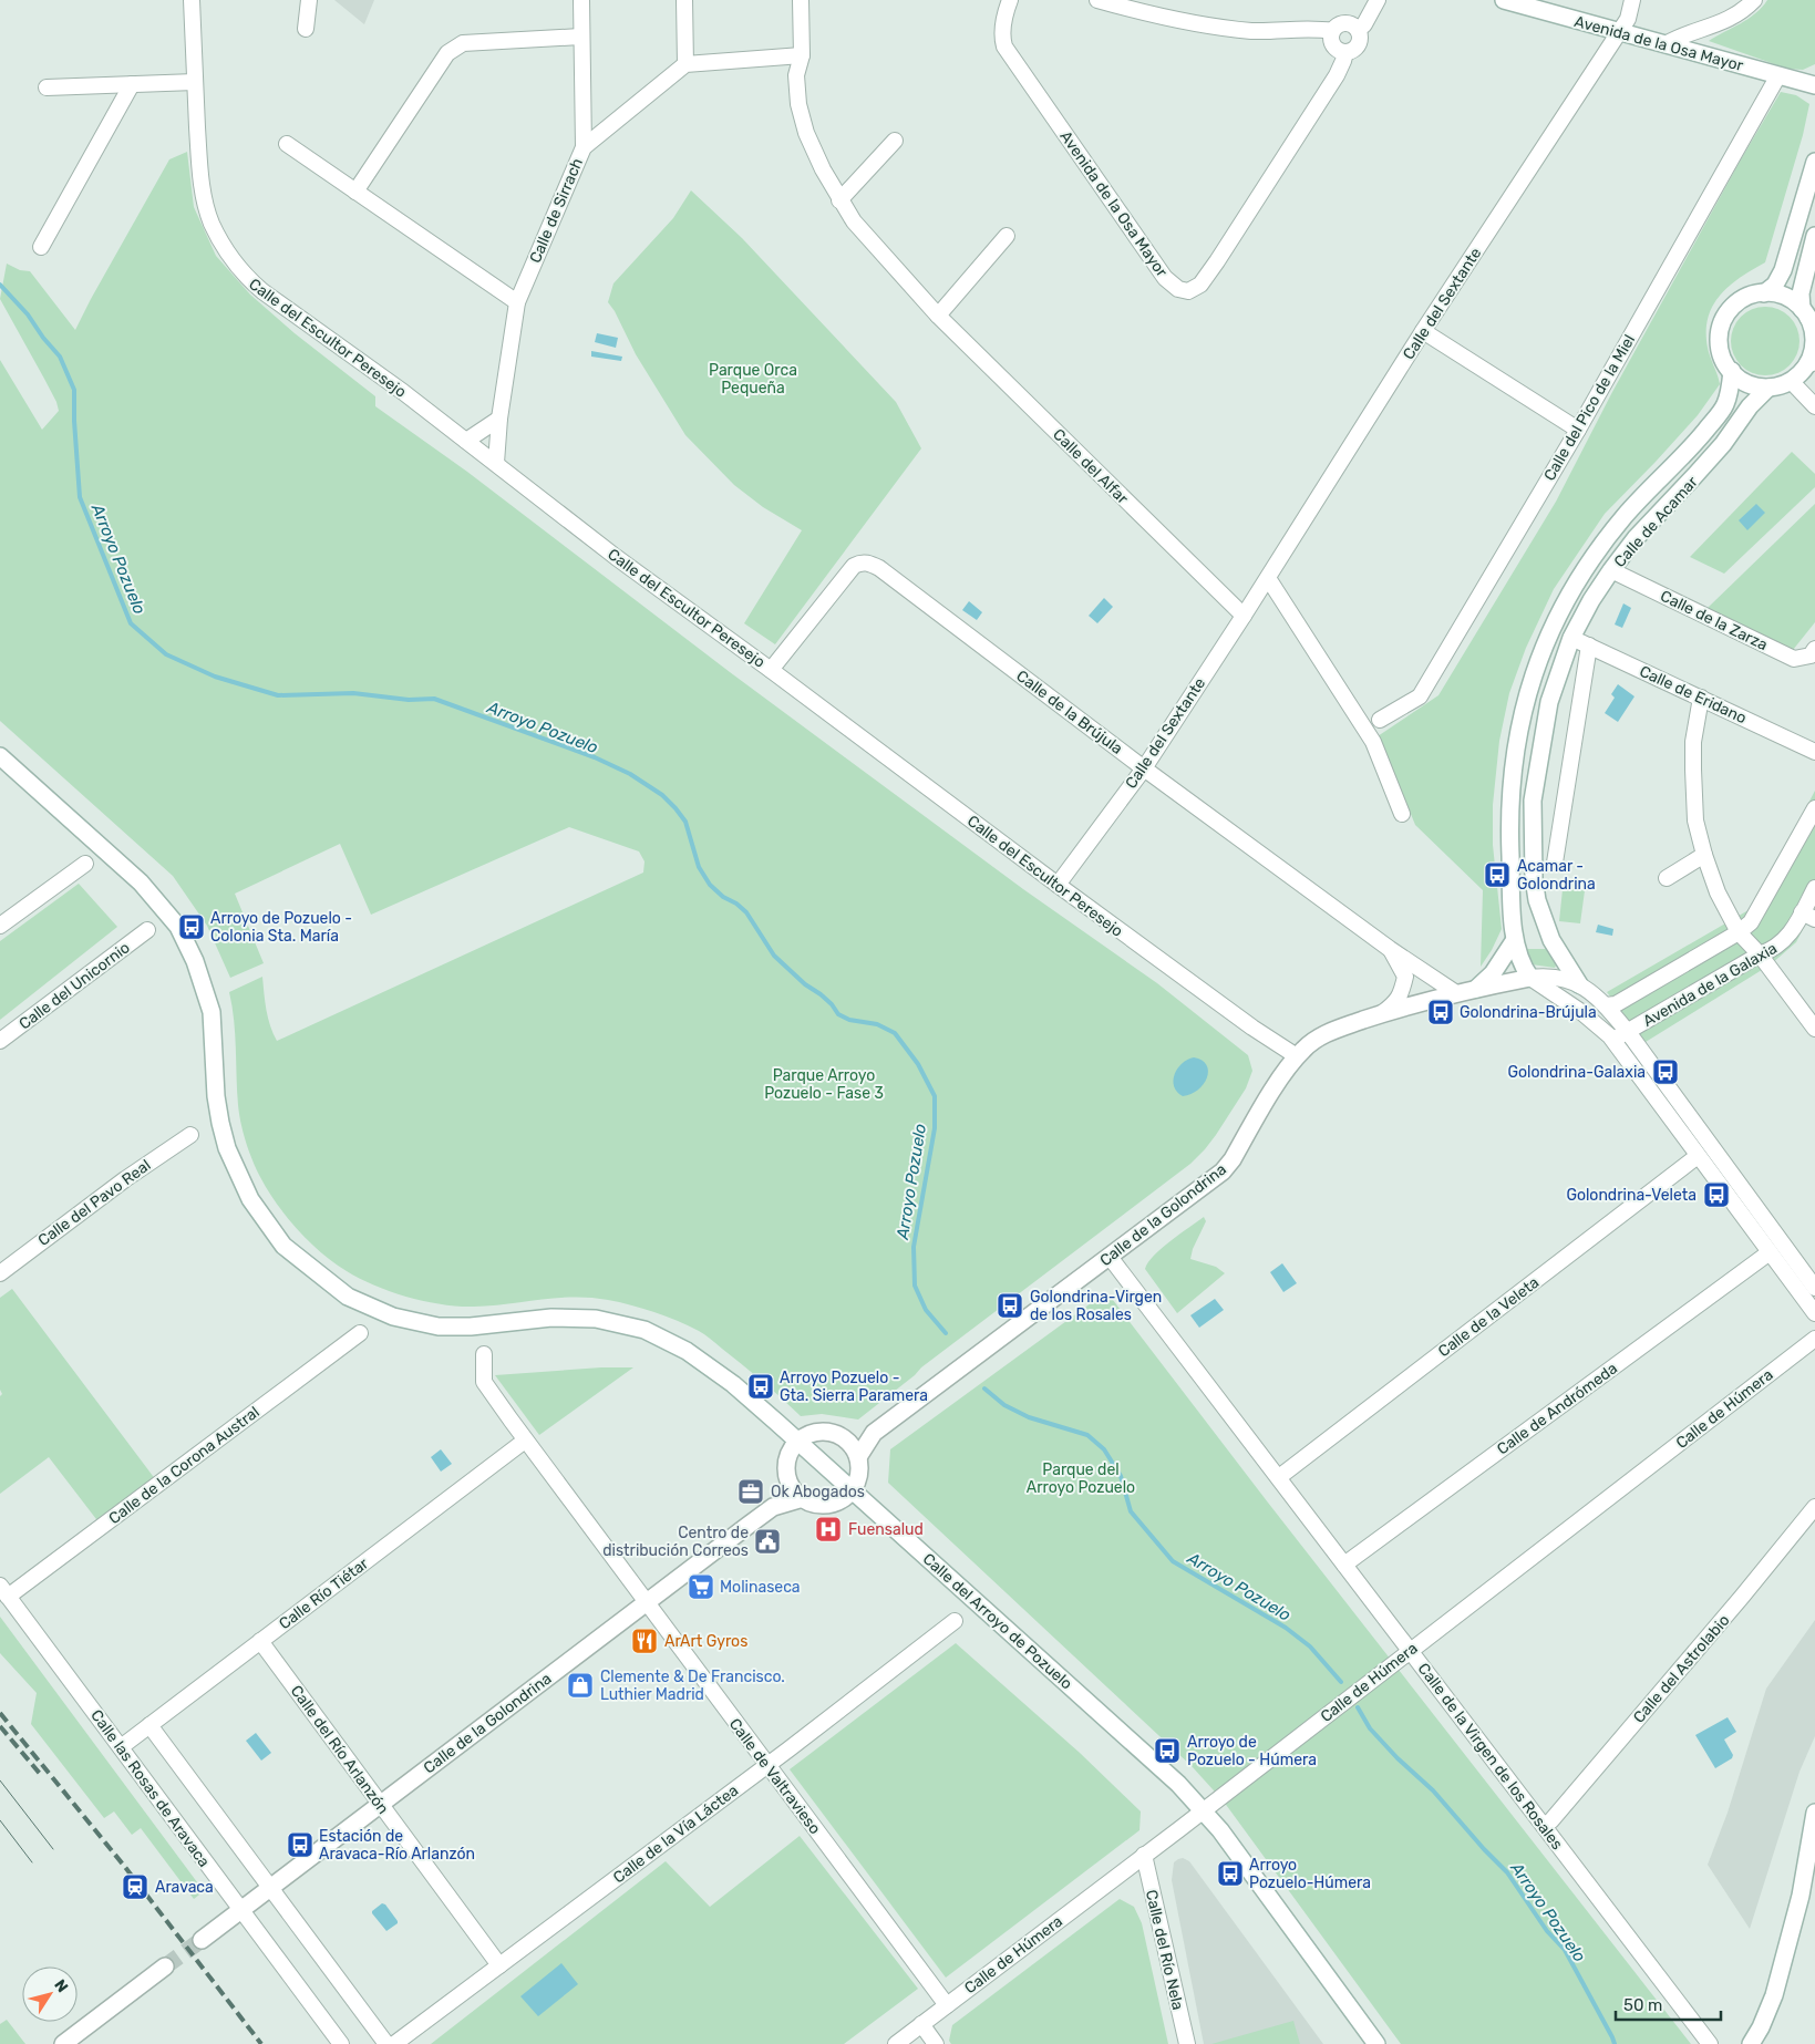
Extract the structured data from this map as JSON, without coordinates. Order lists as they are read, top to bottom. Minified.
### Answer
{"streets":{"main road":["Avenida de la Osa Mayor","Calle de Acamar","Calle de la Golondrina","Calle del Arroyo de Pozuelo"],"street":["Calle de Sirrach","Calle del Sextante","Calle del Escultor Peresejo","Calle del Pico de la Miel","Calle del Alfar","Calle de la Zarza","Calle de Eridano","Calle de la Brújula","Avenida de la Galaxia","Calle del Unicornio","Calle del Pavo Real","Calle de la Veleta","Calle de Andrómeda","Calle de Húmera","Calle de la Corona Austral","Calle Río Tiétar","Calle del Astrolabio","Calle del Río Arlanzón","Calle de la Virgen de los Rosales","Calle de Valtravieso","Calle las Rosas de Aravaca","Calle de la Vía Láctea","Calle del Río Nela"]},"crossings":[["Avenida de la Osa Mayor","Calle del Sextante"],["Avenida de la Osa Mayor","Calle del Pico de la Miel"],["Calle de Sirrach","Calle del Escultor Peresejo"],["Calle del Sextante","Calle del Escultor Peresejo"],["Calle del Sextante","Calle del Alfar"],["Calle del Sextante","Calle de la Brújula"],["Calle del Escultor Peresejo","Calle de la Brújula"],["Calle del Escultor Peresejo","Calle de la Golondrina"],["Calle de Acamar","Calle de la Zarza"],["Calle de Acamar","Calle de Eridano"],["Calle de Acamar","Calle de la Golondrina"],["Calle de la Brújula","Calle de la Golondrina"],["Calle de la Golondrina","Calle del Río Arlanzón"],["Calle de la Golondrina","Calle de la Virgen de los Rosales"],["Calle de la Golondrina","Calle de Valtravieso"],["Calle de la Golondrina","Calle las Rosas de Aravaca"],["Calle de la Veleta","Calle de la Virgen de los Rosales"],["Calle de Andrómeda","Calle de la Virgen de los Rosales"],["Calle de Húmera","Calle del Arroyo de Pozuelo"],["Calle de Húmera","Calle de la Virgen de los Rosales"],["Calle de Húmera","Calle de Valtravieso"],["Calle de Húmera","Calle del Río Nela"],["Calle de la Corona Austral","Calle las Rosas de Aravaca"],["Calle Río Tiétar","Calle del Río Arlanzón"],["Calle Río Tiétar","Calle de Valtravieso"],["Calle Río Tiétar","Calle las Rosas de Aravaca"],["Calle del Astrolabio","Calle de la Virgen de los Rosales"],["Calle del Río Arlanzón","Calle de la Vía Láctea"],["Calle de Valtravieso","Calle de la Vía Láctea"]],"water":["Arroyo Pozuelo"],"parks":["Parque Orca Pequeña","Parque Arroyo Pozuelo - Fase 3","Parque del Arroyo Pozuelo"],"places":{"bus stop":["Acamar - Golondrina","Arroyo de Pozuelo - Colonia Sta. María","Golondrina-Brújula","Golondrina-Galaxia","Golondrina-Veleta","Golondrina-Virgen de los Rosales","Arroyo Pozuelo - Gta. Sierra Paramera","Arroyo de Pozuelo - Húmera","Estación de Aravaca-Río Arlanzón","Arroyo Pozuelo-Húmera"],"office":["Ok Abogados"],"hospital":["Fuensalud"],"public building":["Centro de distribución Correos"],"supermarket":["Molinaseca"],"restaurant":["ArArt Gyros"],"shop":["Clemente & De Francisco. Luthier Madrid"],"station":["Aravaca"]},"scale_bar":"50 m","north":"top right"}
